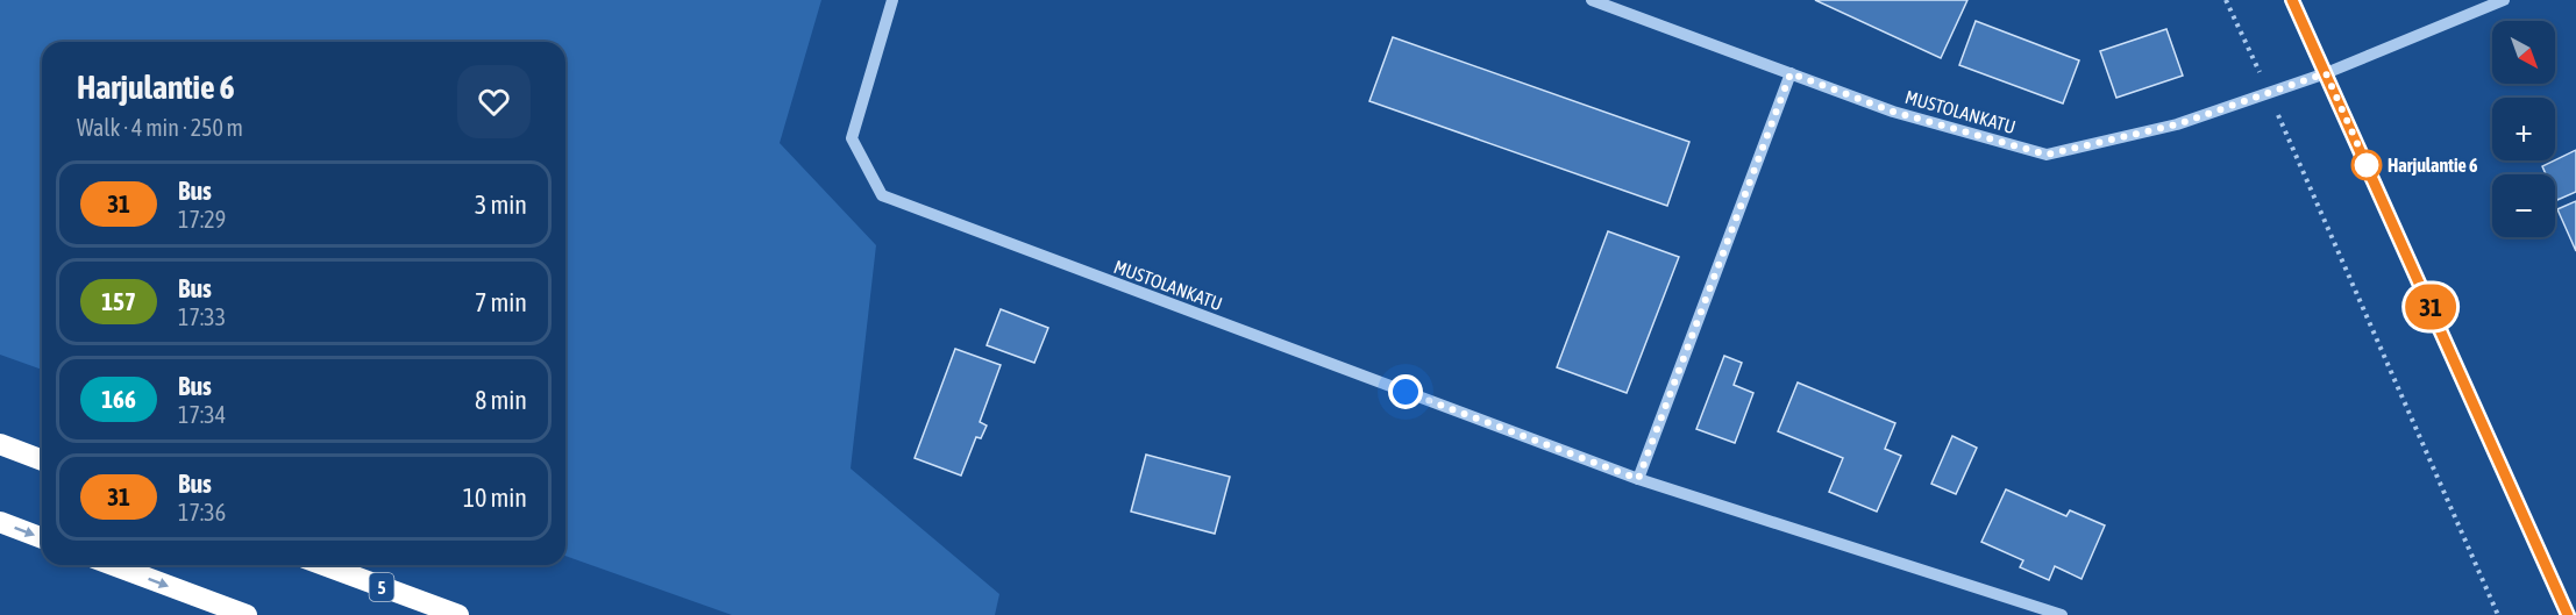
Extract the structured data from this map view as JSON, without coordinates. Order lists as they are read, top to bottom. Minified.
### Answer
{"streets":{"highway":["5"],"street":["MUSTOLANKATU"]},"places":["Harjulantie 6"],"lines":["bus line 31"],"north":"bottom right","page":{"on_map":"31","map_buttons":["+","−"],"heading":["Harjulantie 6","Walk · 4 min · 250 m"],"list":[{"mark":"31","name":"Bus","note":"17:29","value":"3 min"},{"mark":"157","name":"Bus","note":"17:33","value":"7 min"},{"mark":"166","name":"Bus","note":"17:34","value":"8 min"},{"mark":"31","name":"Bus","note":"17:36","value":"10 min"}]}}
